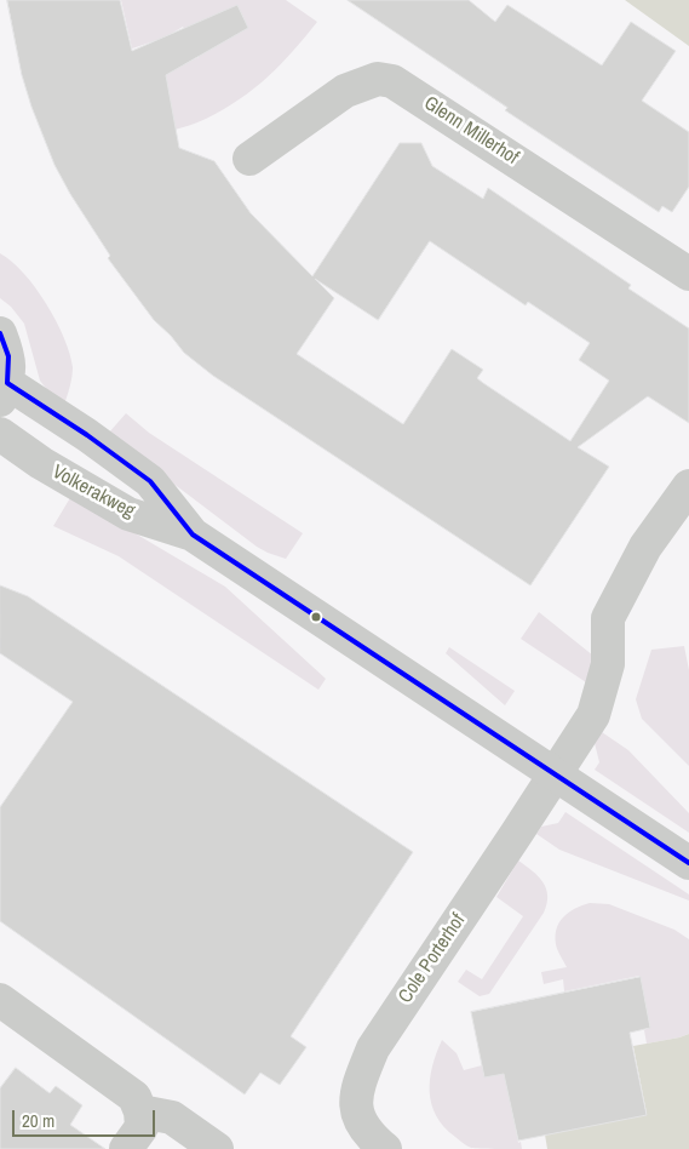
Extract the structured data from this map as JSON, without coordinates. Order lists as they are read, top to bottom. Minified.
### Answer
{"streets":{"street":["Glenn Millerhof","Volkerakweg","Cole Porterhof"]},"crossings":[["Volkerakweg","Cole Porterhof"]],"scale_bar":"20 m"}
